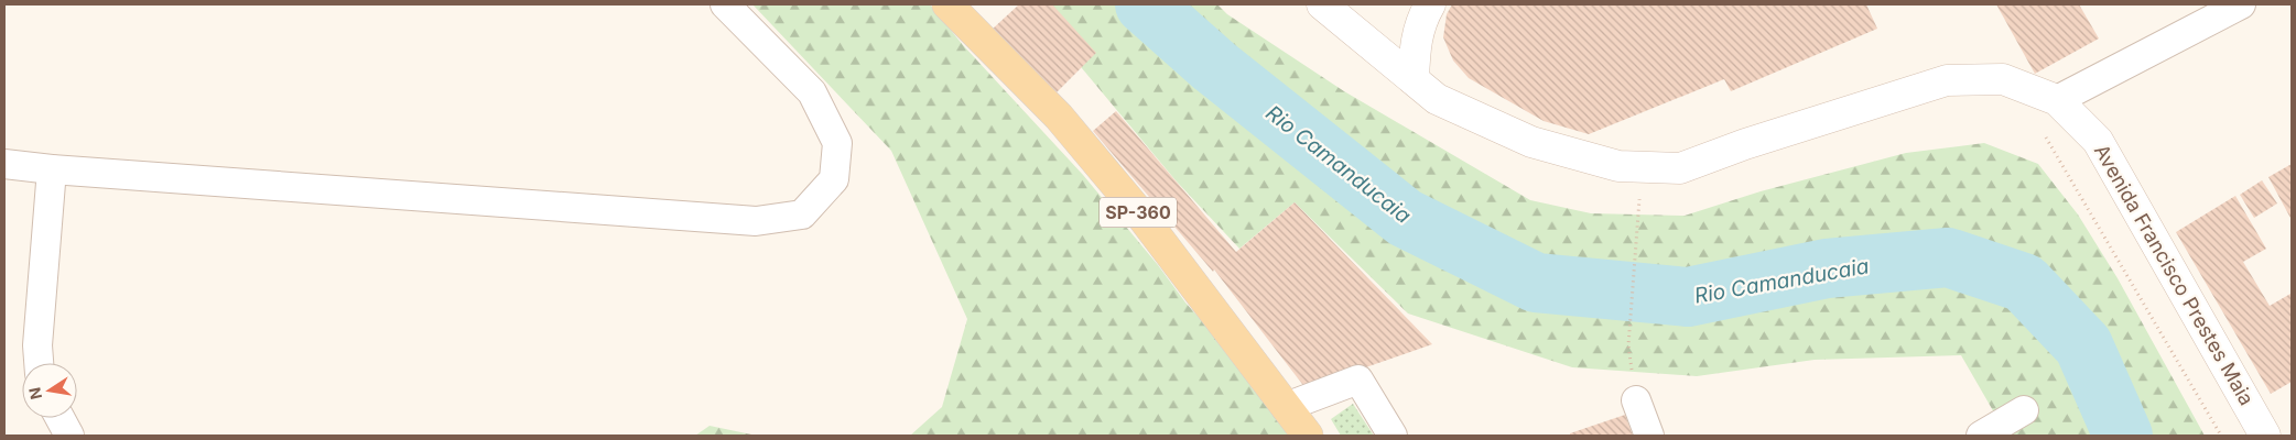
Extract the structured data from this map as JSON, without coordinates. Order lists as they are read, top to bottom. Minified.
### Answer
{"streets":{"main road":["SP-360"],"street":["Avenida Francisco Prestes Maia"]},"water":["Rio Camanducaia"],"north":"left"}
